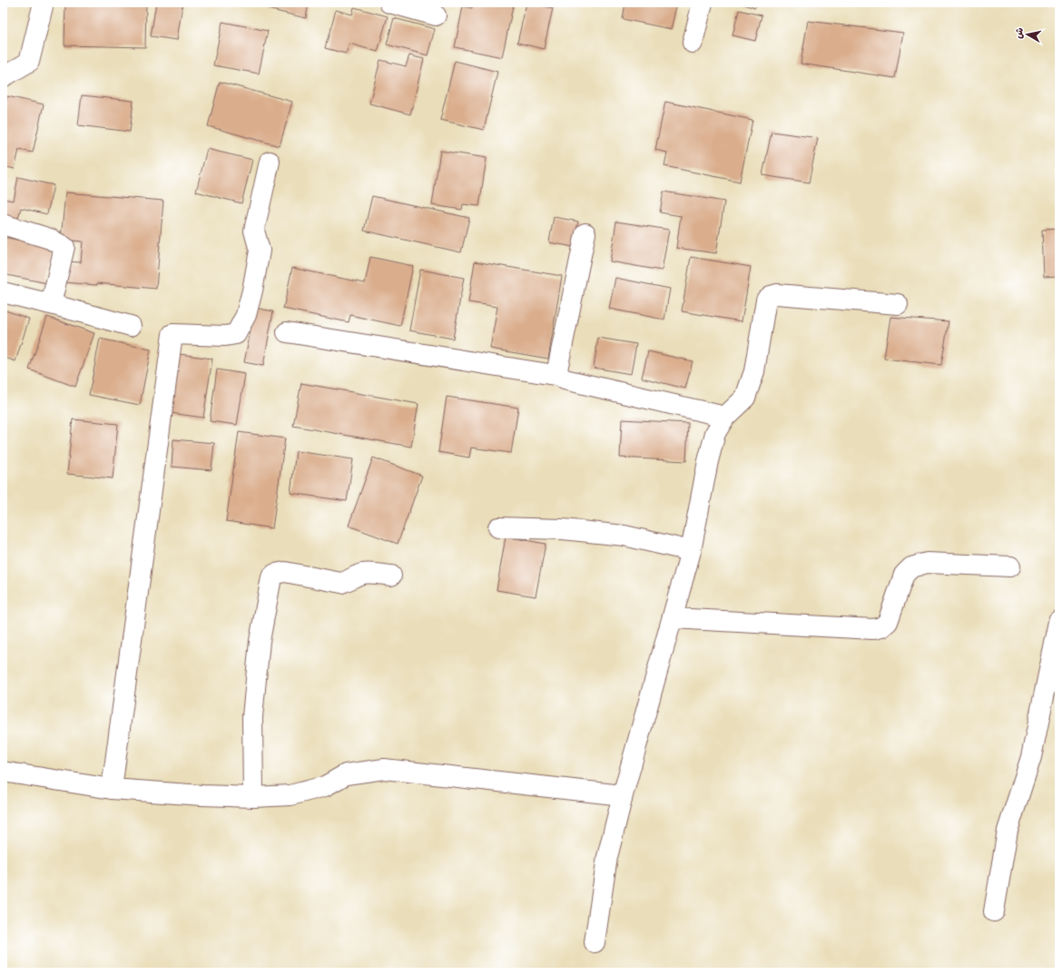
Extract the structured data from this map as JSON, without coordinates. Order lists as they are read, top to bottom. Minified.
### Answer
{"north":"left"}
